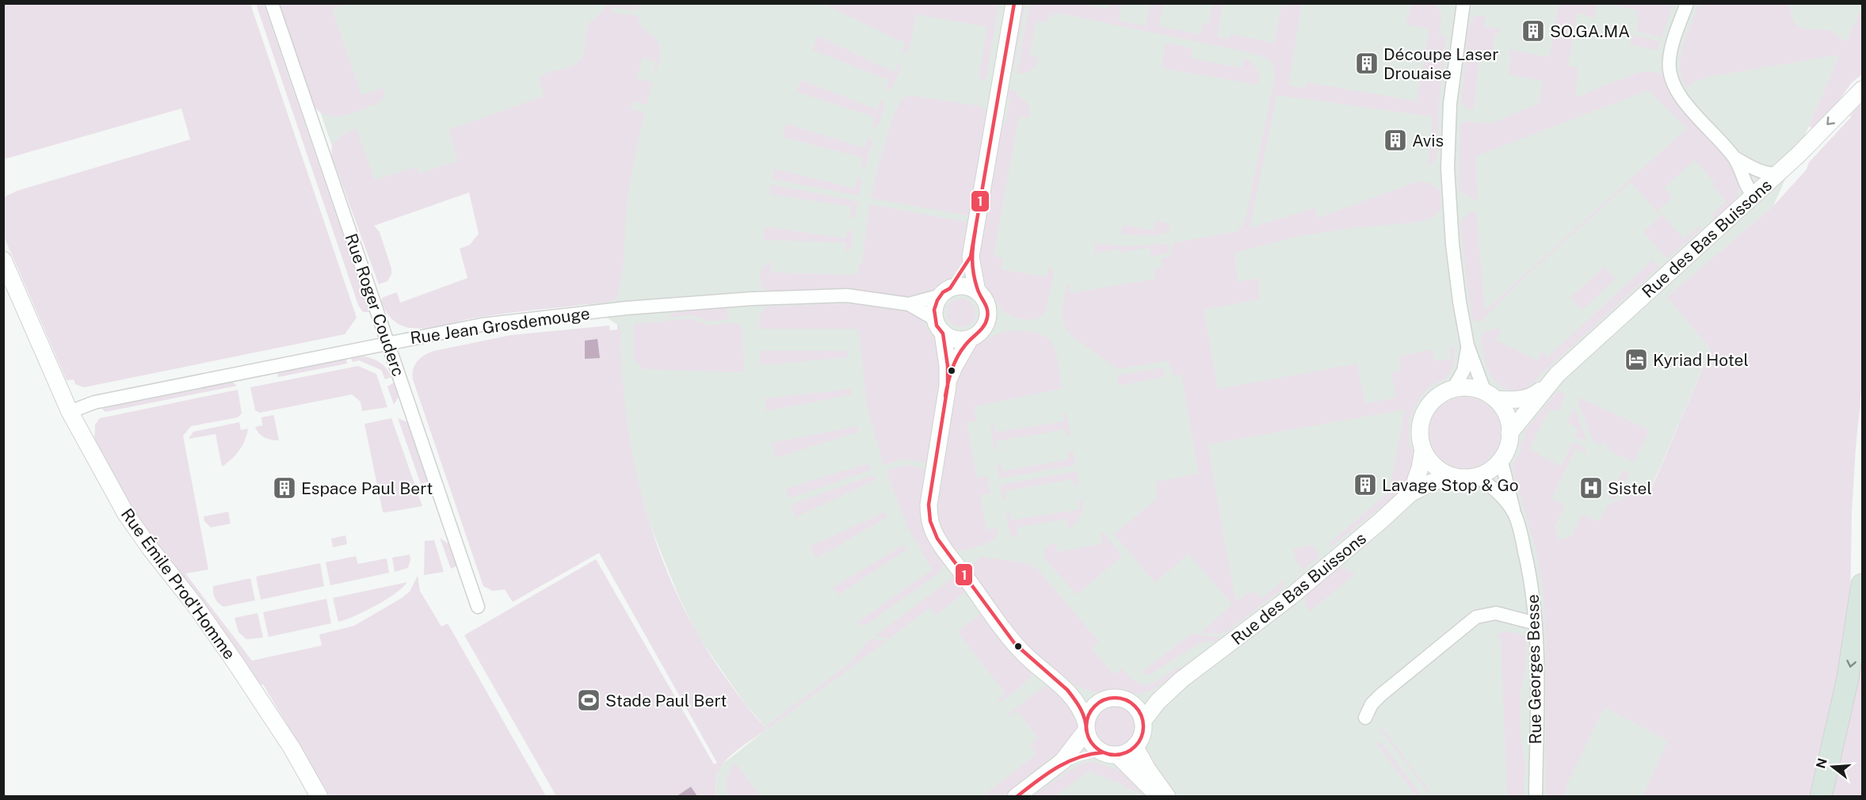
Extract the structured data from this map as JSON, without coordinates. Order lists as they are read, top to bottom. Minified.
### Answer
{"streets":{"street":["Rue des Bas Buissons","Rue Roger Couderc","Rue Jean Grosdemouge","Rue Émile Prod'Homme","Rue Georges Besse"]},"crossings":[["Rue des Bas Buissons","Rue Georges Besse"],["Rue Roger Couderc","Rue Jean Grosdemouge"],["Rue Jean Grosdemouge","Rue Émile Prod'Homme"]],"places":{"building":["SO.GA.MA","Découpe Laser Drouaise","Avis","Lavage Stop & Go","Espace Paul Bert"],"hotel":["Kyriad Hotel"],"hospital":["Sistel"],"sports":["Stade Paul Bert"]},"lines":["transit line 1"],"north":"left"}
